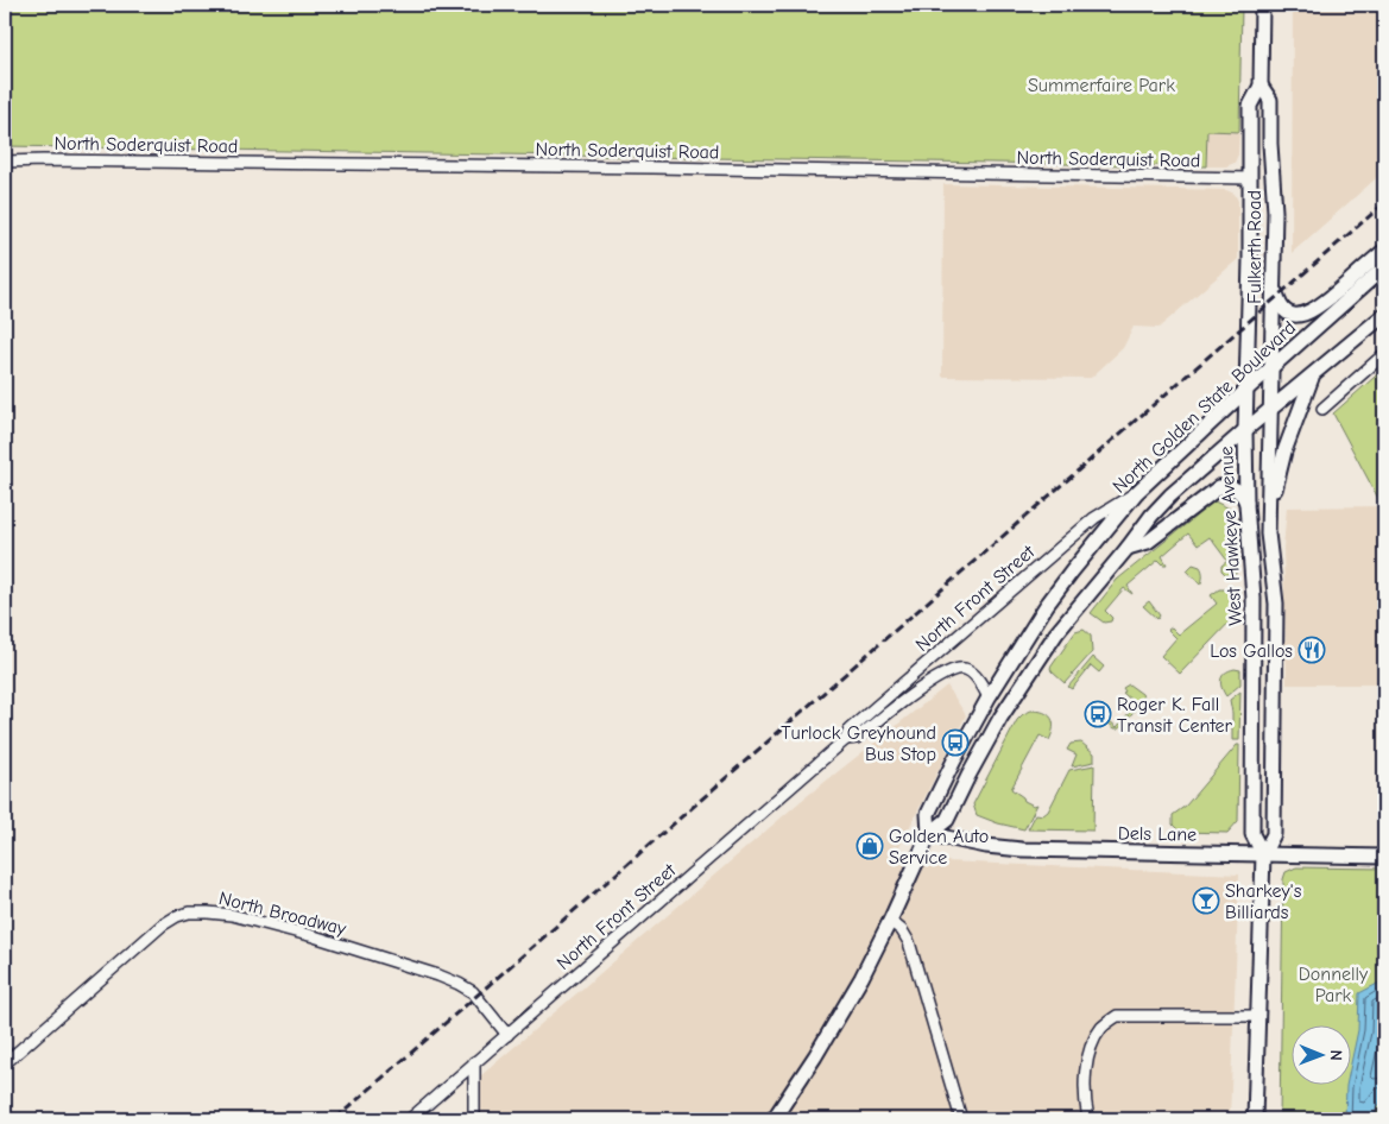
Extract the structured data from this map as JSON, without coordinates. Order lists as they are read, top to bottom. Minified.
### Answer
{"streets":{"street":["North Soderquist Road","Fulkerth Road","North Golden State Boulevard","West Hawkeye Avenue","North Front Street","Dels Lane","North Broadway"]},"crossings":[["North Soderquist Road","Fulkerth Road"],["Fulkerth Road","North Golden State Boulevard"],["Fulkerth Road","West Hawkeye Avenue"],["North Golden State Boulevard","West Hawkeye Avenue"],["North Golden State Boulevard","North Front Street"],["North Golden State Boulevard","Dels Lane"],["West Hawkeye Avenue","Dels Lane"],["North Front Street","North Broadway"]],"parks":["Summerfaire Park","Donnelly Park"],"places":{"restaurant":["Los Gallos"],"bus stop":["Roger K. Fall Transit Center","Turlock Greyhound Bus Stop"],"shop":["Golden Auto Service"],"bar":["Sharkey's Billiards"]},"north":"right"}
